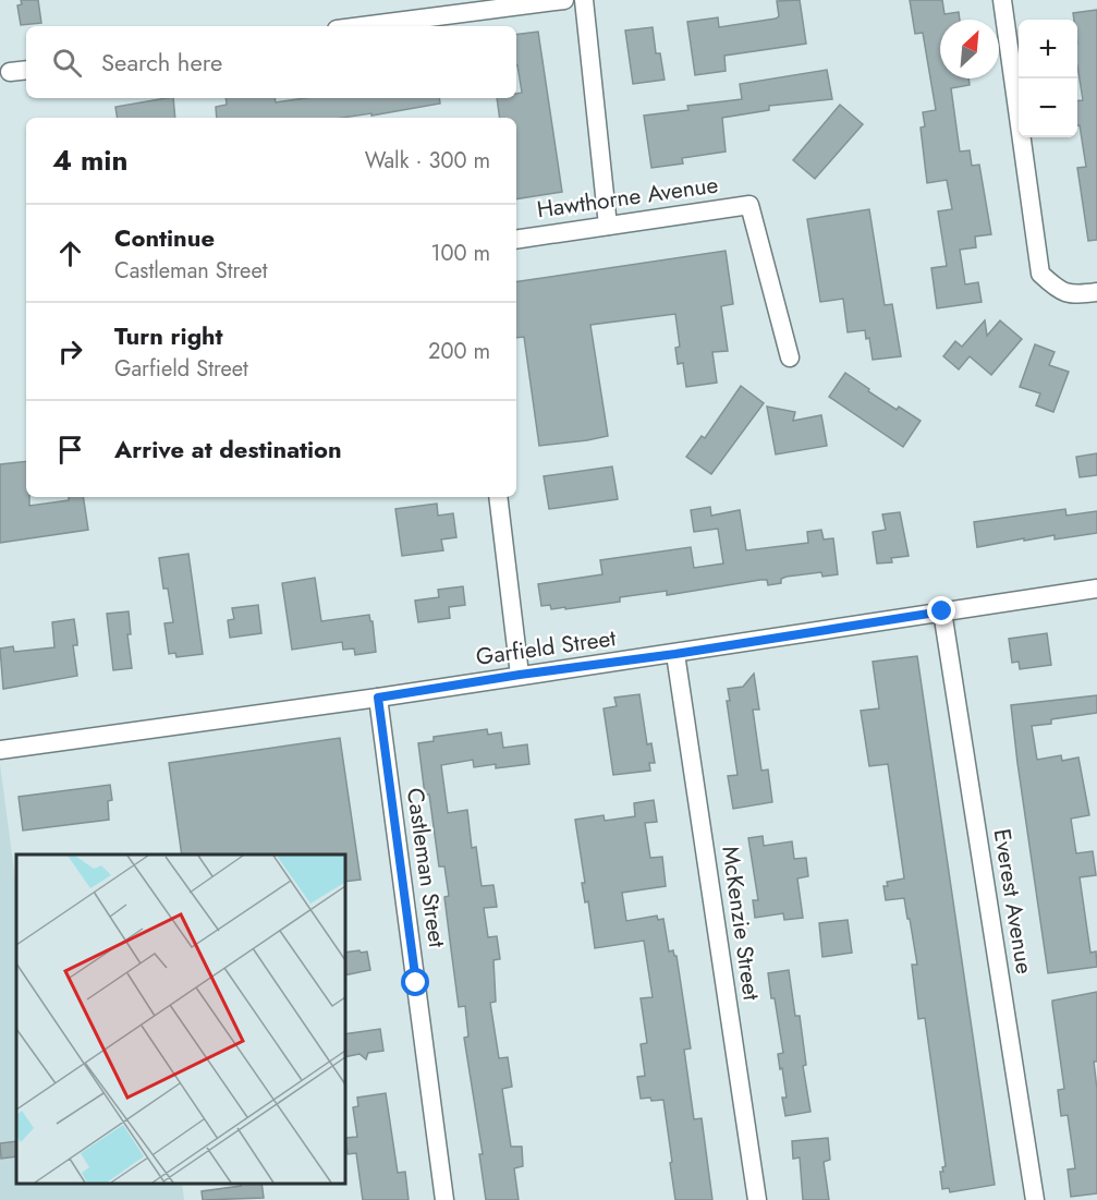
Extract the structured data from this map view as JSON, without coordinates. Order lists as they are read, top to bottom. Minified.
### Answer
{"streets":{"street":["Hawthorne Avenue","Garfield Street","Castleman Street","Everest Avenue","McKenzie Street"]},"crossings":[["Garfield Street","Castleman Street"],["Garfield Street","Everest Avenue"],["Garfield Street","McKenzie Street"]],"north":"top right","page":{"map_buttons":["+","−"],"search":"Search here","heading":["4 min","Walk · 300 m"],"list":[["Continue","Castleman Street","100 m"],["Turn right","Garfield Street","200 m"],"Arrive at destination"]}}
